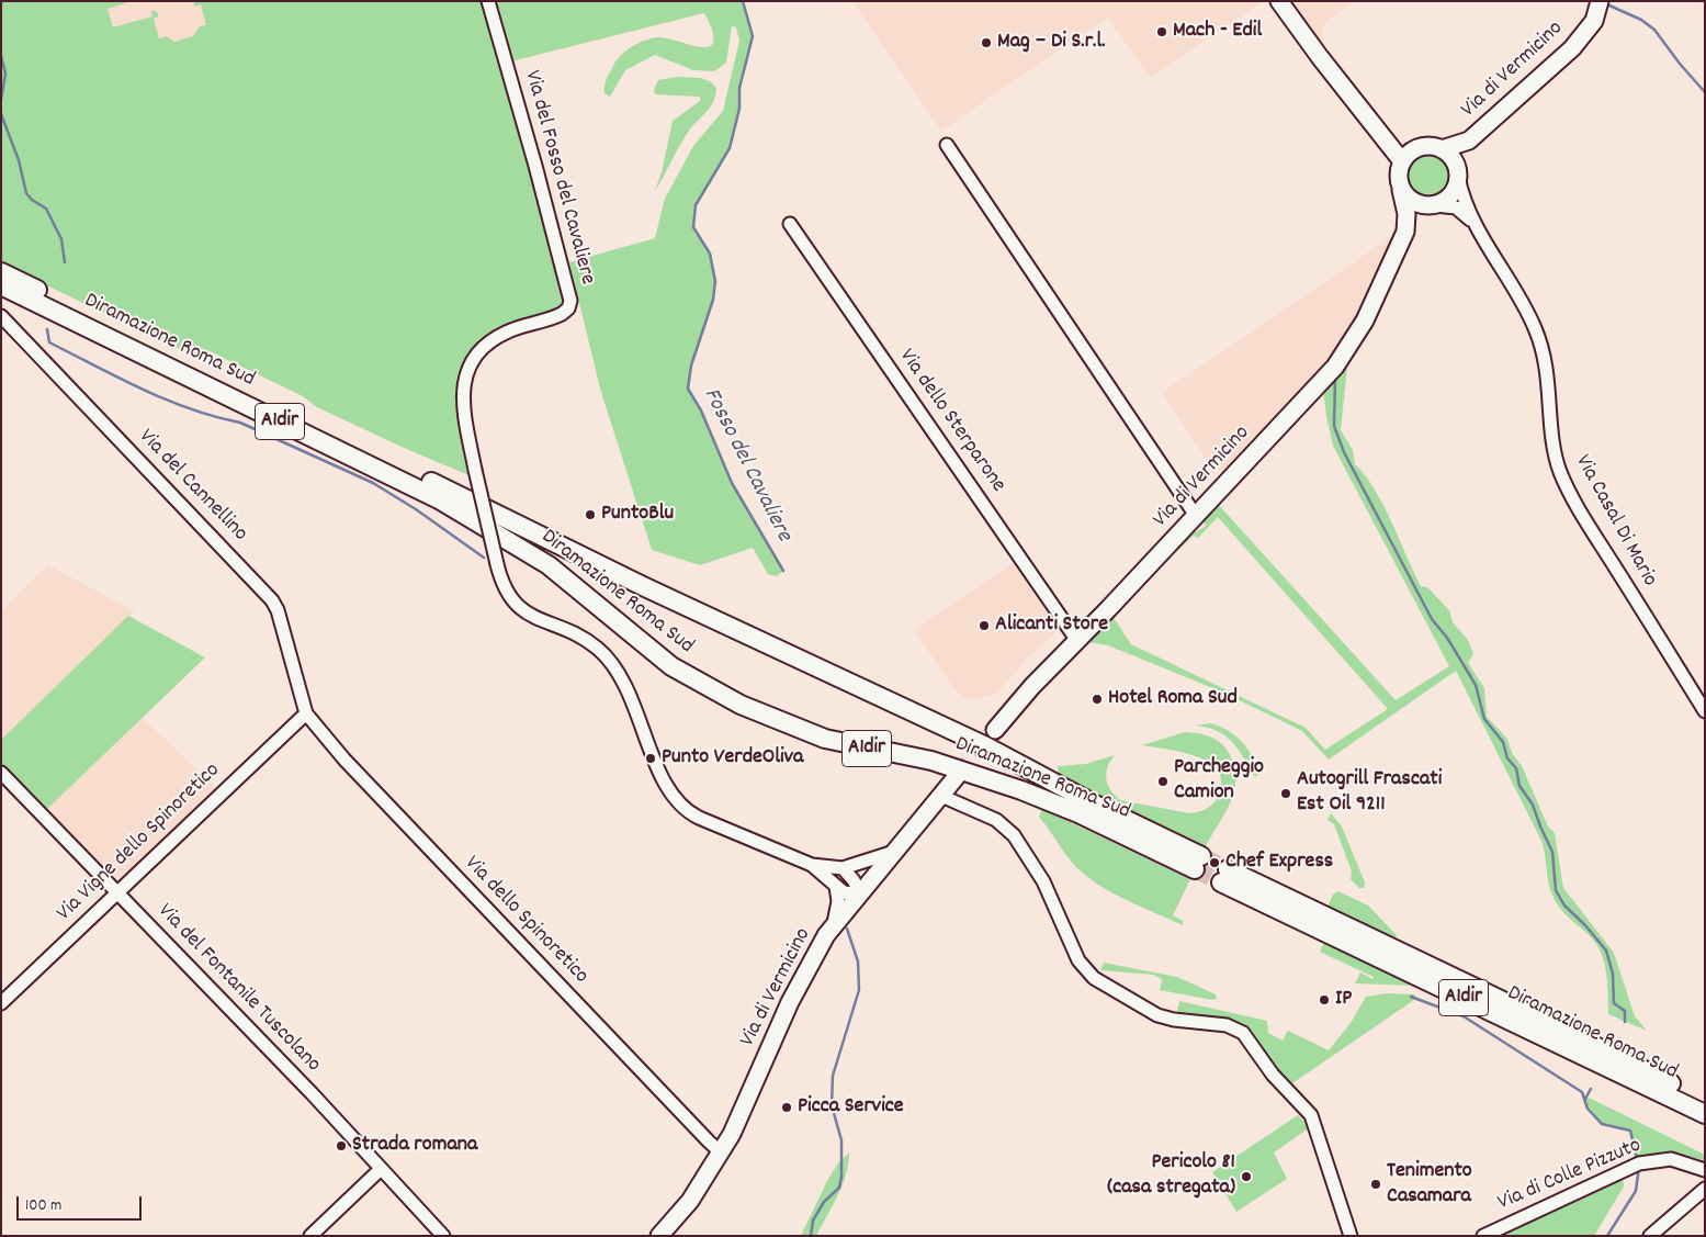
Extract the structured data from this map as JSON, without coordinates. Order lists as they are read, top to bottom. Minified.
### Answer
{"streets":{"highway":["Diramazione Roma Sud","A1dir"],"main road":["Via di Vermicino"],"street":["Via del Fosso del Cavaliere","Via dello Sterparone","Via del Cannellino","Via Casal Di Mario","Via Vigne dello Spinoretico","Via dello Spinoretico","Via del Fontanile Tuscolano","Via di Colle Pizzuto"]},"crossings":[["Via di Vermicino","Via dello Sterparone"],["Via di Vermicino","Via Casal Di Mario"],["Via di Vermicino","Via dello Spinoretico"],["Via del Cannellino","Via Vigne dello Spinoretico"],["Via del Cannellino","Via dello Spinoretico"],["Via Vigne dello Spinoretico","Via dello Spinoretico"],["Via Vigne dello Spinoretico","Via del Fontanile Tuscolano"]],"water":["Fosso del Cavaliere"],"places":["Mach - Edil","Mag – Di S.r.l.","PuntoBlu","Alicanti Store","Hotel Roma Sud","Punto VerdeOliva","Parcheggio Camion","Autogrill Frascati Est Oil 9211","Chef Express","IP","Picca Service","Strada romana","Pericolo 81 (casa stregata)","Tenimento Casamara"],"scale_bar":"100 m"}
